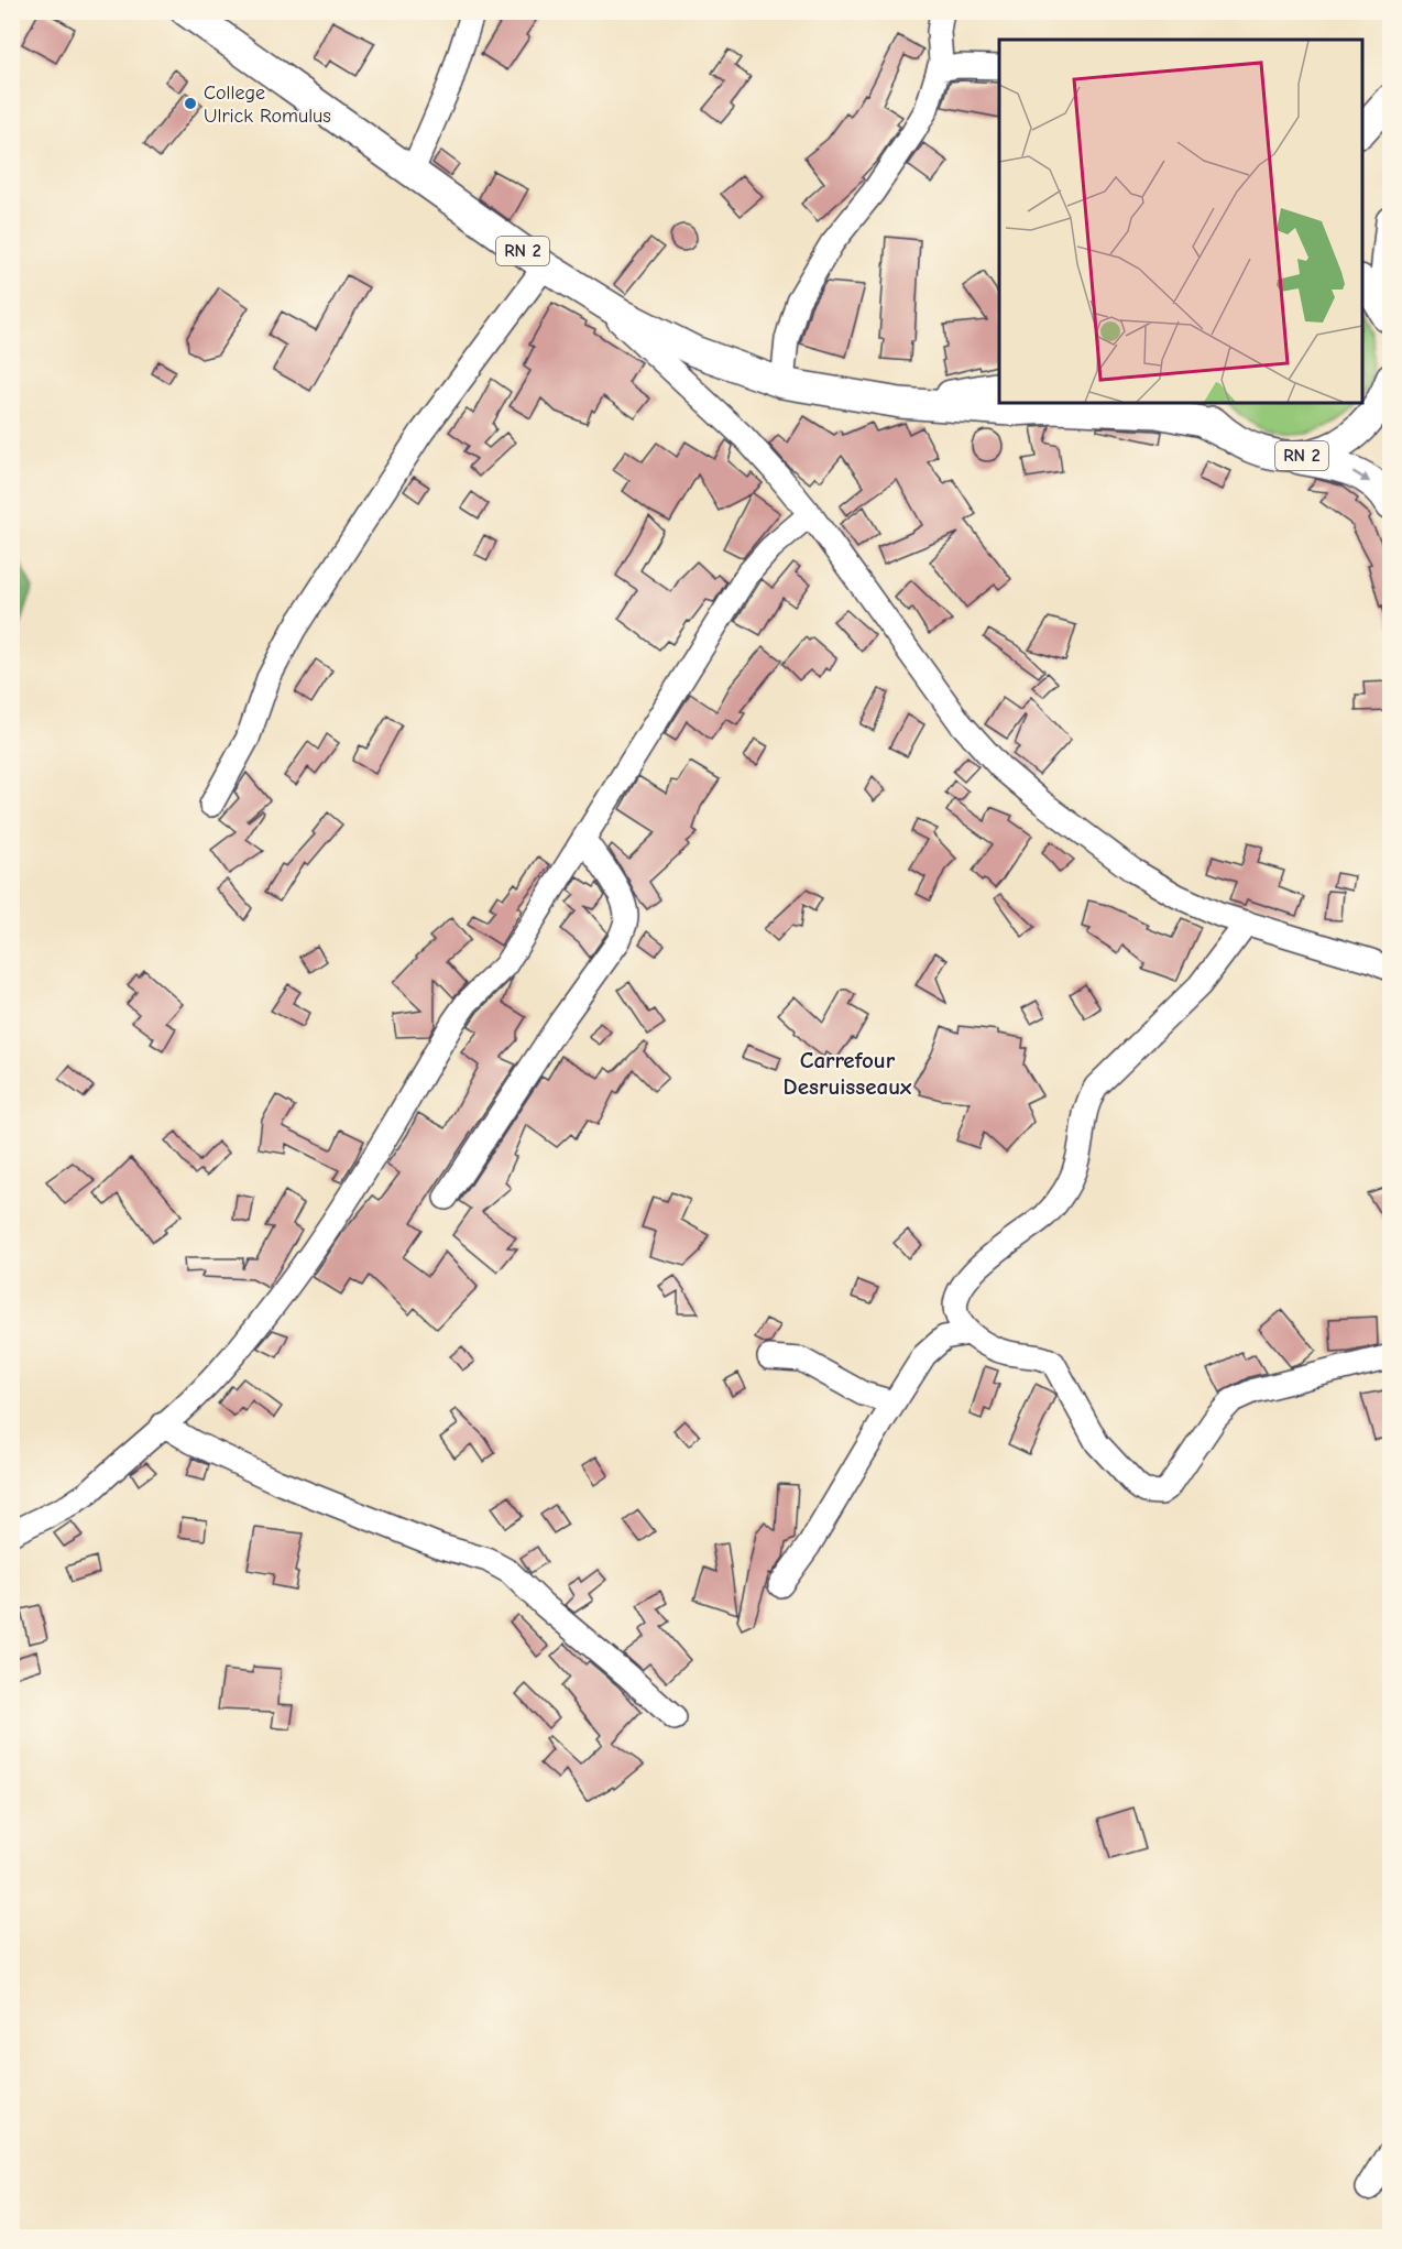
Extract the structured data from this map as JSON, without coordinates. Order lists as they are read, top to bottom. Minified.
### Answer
{"streets":{"main road":["RN 2"]},"districts":["Carrefour Desruisseaux"],"places":["College Ulrick Romulus"]}
